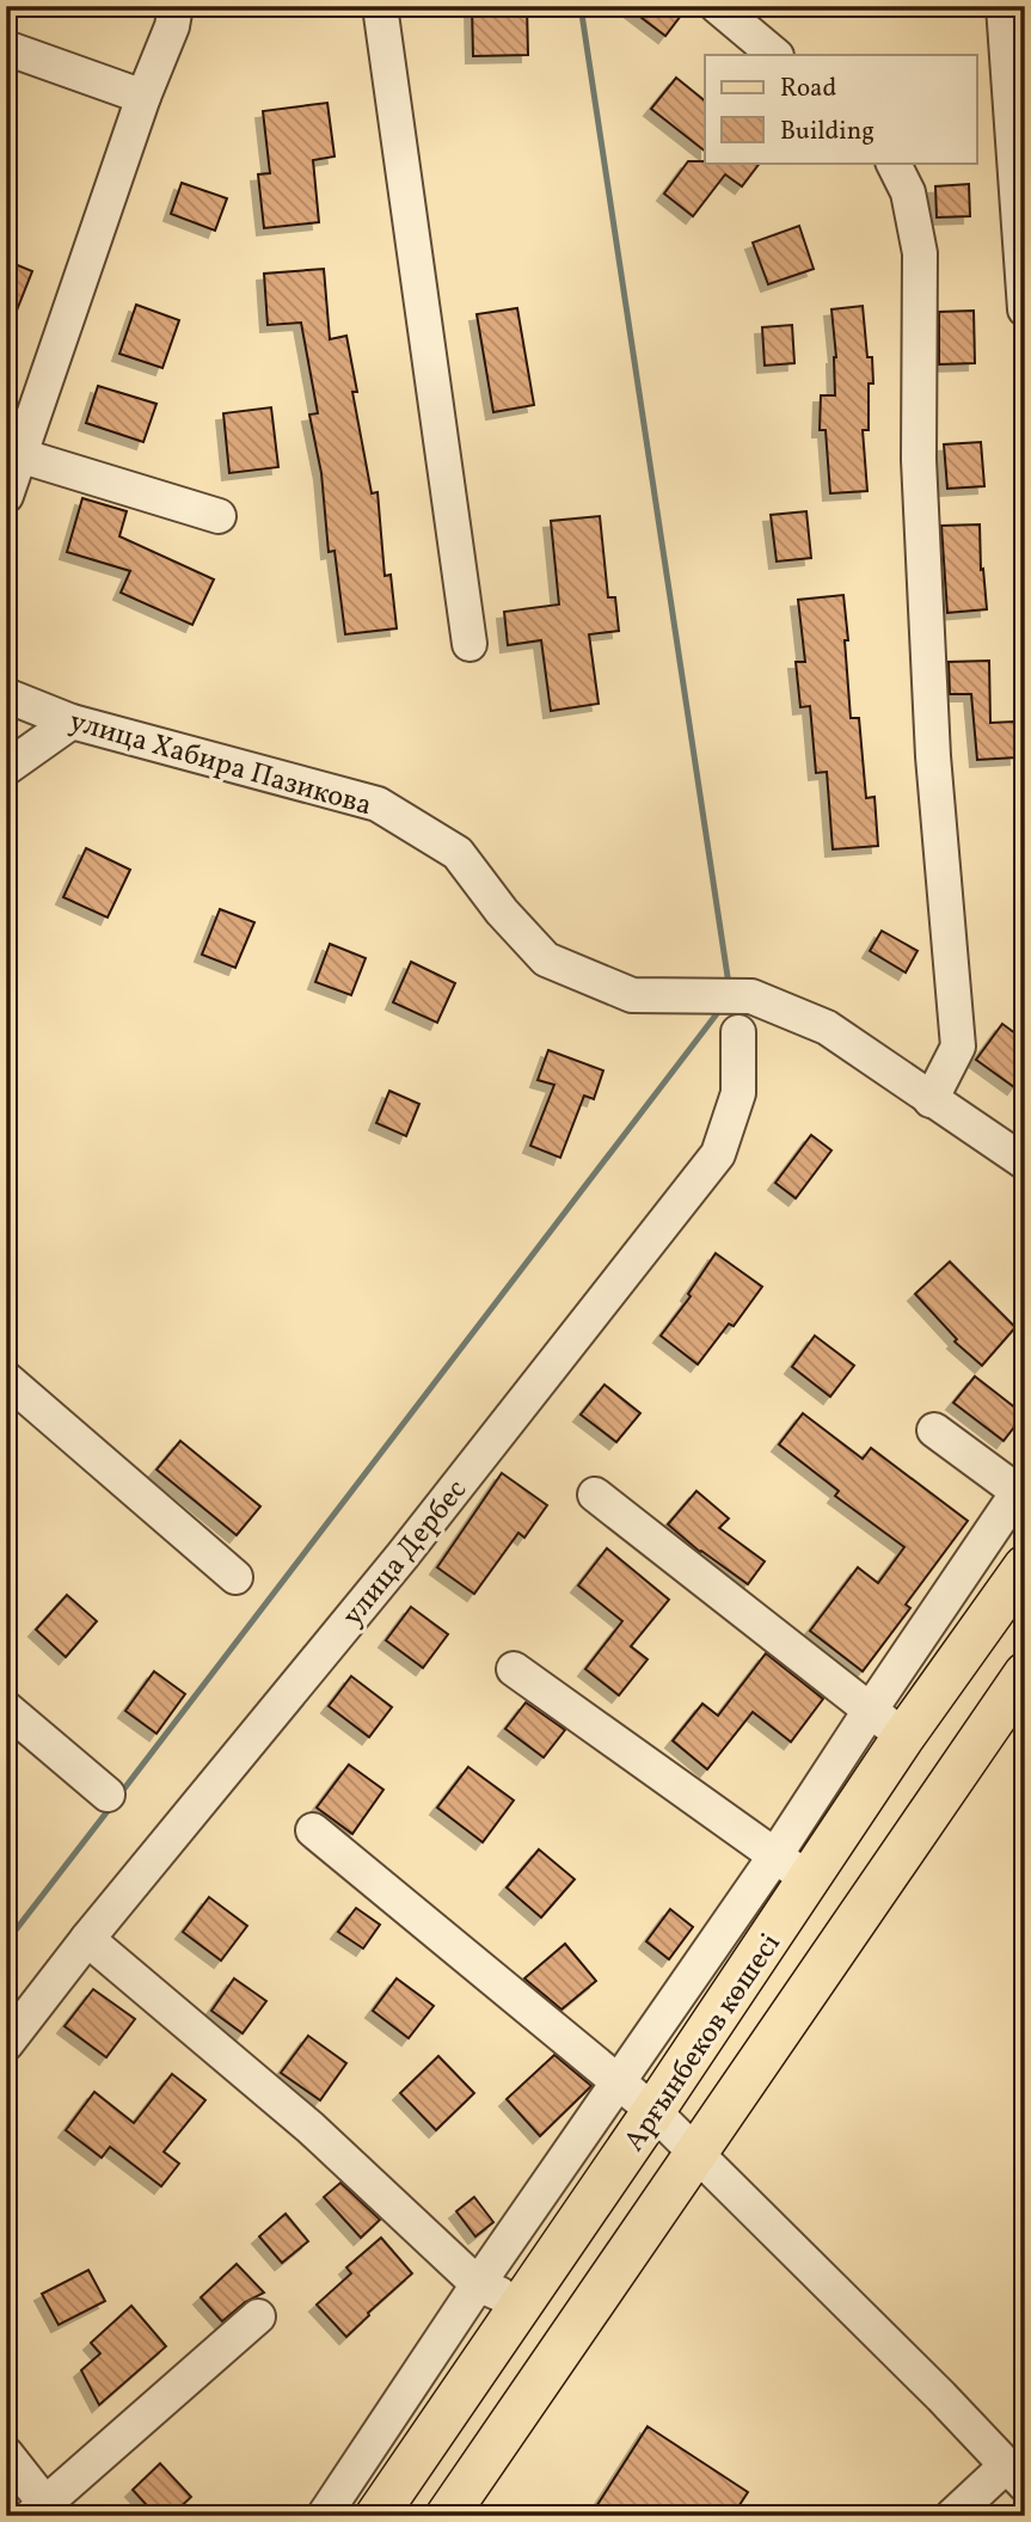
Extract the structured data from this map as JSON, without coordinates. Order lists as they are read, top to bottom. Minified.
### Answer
{"streets":{"main road":["Арғынбеков көшесі"],"street":["улица Хабира Пазикова","улица Дербес"]},"legend":["Road","Building"]}
